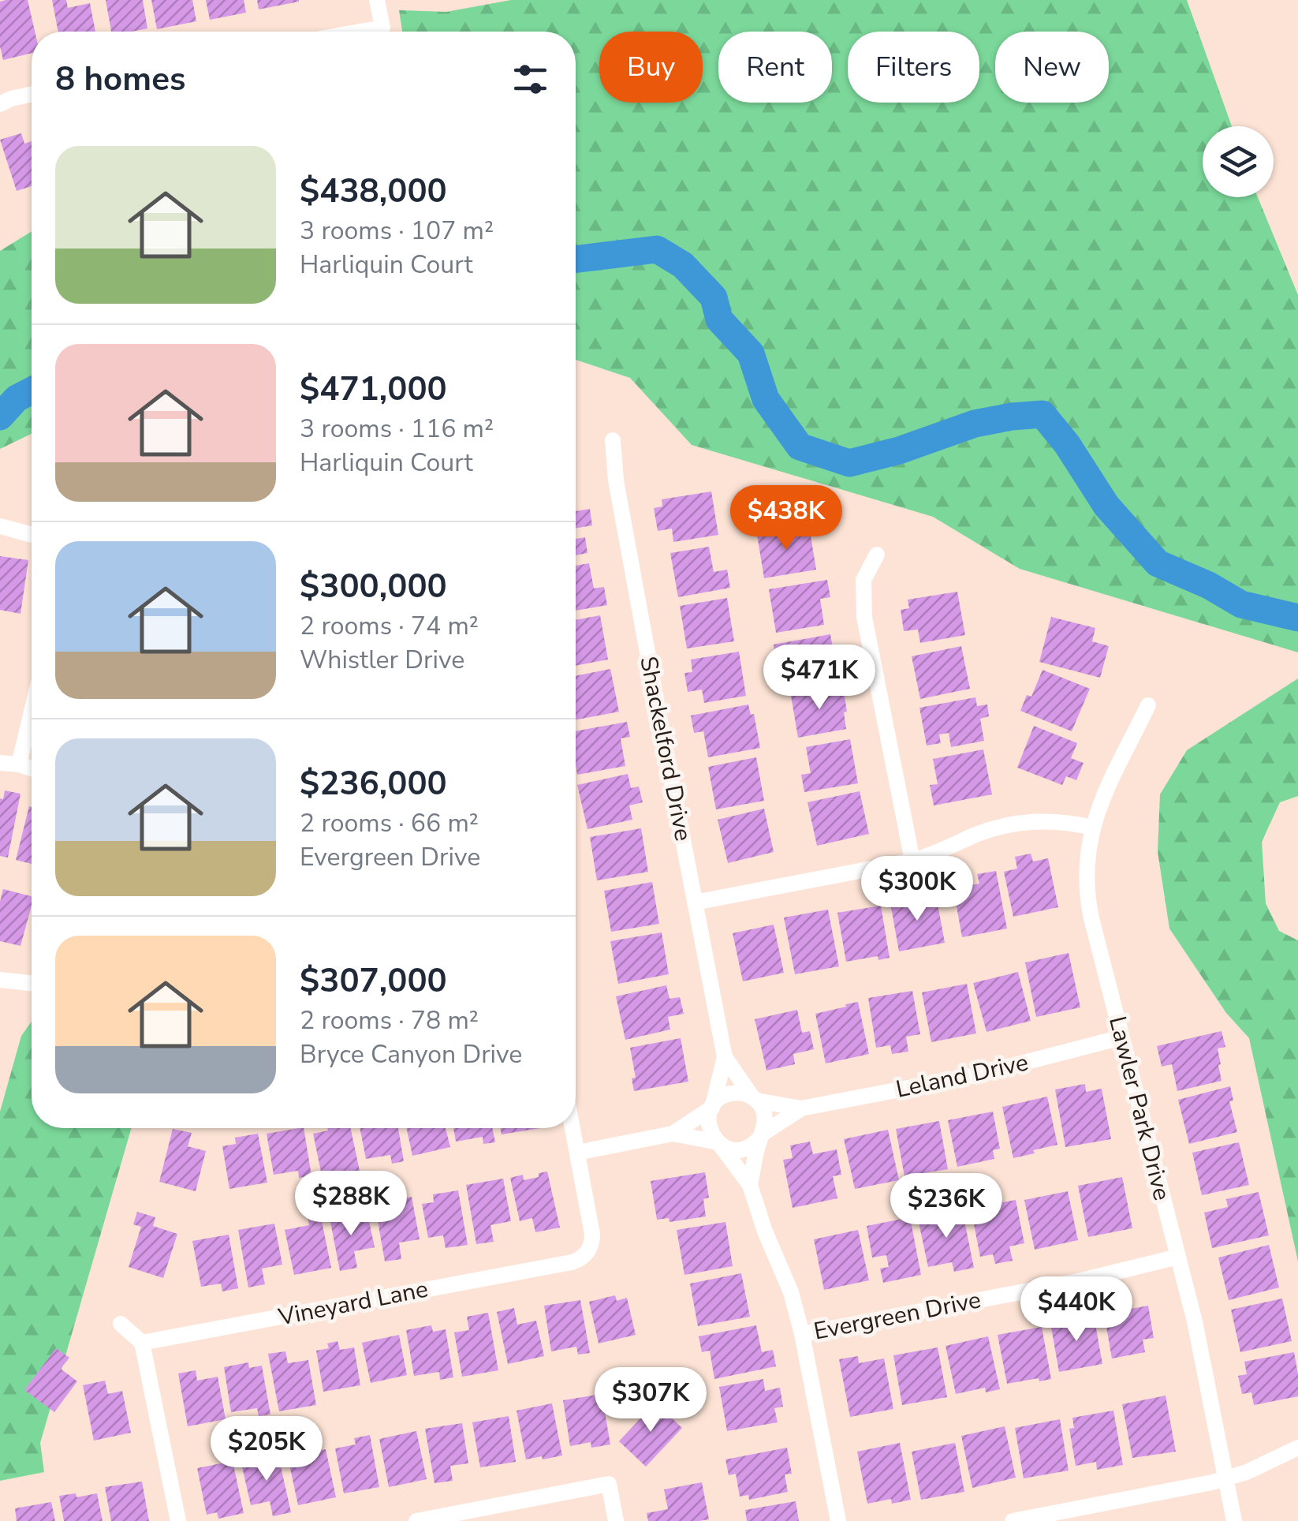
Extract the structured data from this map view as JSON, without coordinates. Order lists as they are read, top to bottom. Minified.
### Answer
{"streets":{"street":["Shackelford Drive","Leland Drive","Lawler Park Drive","Vineyard Lane","Evergreen Drive"]},"crossings":[["Shackelford Drive","Leland Drive"],["Leland Drive","Lawler Park Drive"],["Lawler Park Drive","Evergreen Drive"]],"page":{"chip":["Buy","Rent","Filters","New"],"heading":"8 homes","list":[{"name":"$438,000","note":"3 rooms · 107 m² · Harliquin Court"},{"name":"$471,000","note":"3 rooms · 116 m² · Harliquin Court"},{"name":"$300,000","note":"2 rooms · 74 m² · Whistler Drive"},{"name":"$236,000","note":"2 rooms · 66 m² · Evergreen Drive"},{"name":"$307,000","note":"2 rooms · 78 m² · Bryce Canyon Drive"}],"price":["$438K","$471K","$300K","$288K","$236K","$440K","$307K","$205K"]}}
